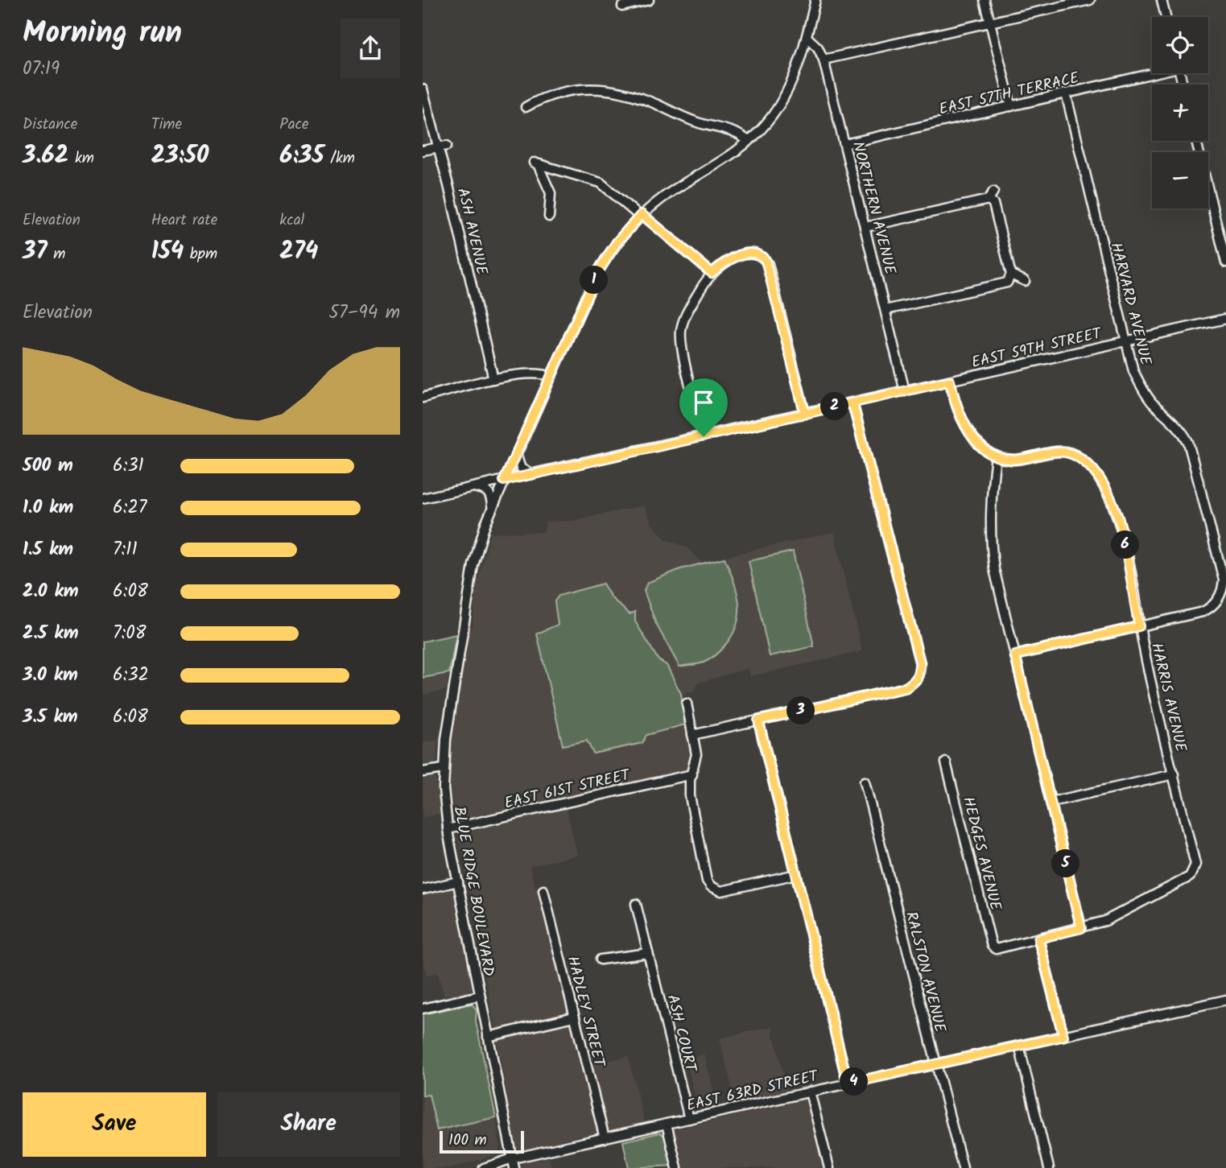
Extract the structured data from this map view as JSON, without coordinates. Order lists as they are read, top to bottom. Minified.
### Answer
{"streets":{"street":["EAST 57TH TERRACE","NORTHERN AVENUE","ASH AVENUE","HARVARD AVENUE","EAST 59TH STREET","HARRIS AVENUE","EAST 61ST STREET","HEDGES AVENUE","BLUE RIDGE BOULEVARD","RALSTON AVENUE","HADLEY STREET","ASH COURT","EAST 63RD STREET"]},"crossings":[["EAST 57TH TERRACE","NORTHERN AVENUE"],["EAST 57TH TERRACE","HARVARD AVENUE"],["NORTHERN AVENUE","EAST 59TH STREET"],["NORTHERN AVENUE","BLUE RIDGE BOULEVARD"],["HARVARD AVENUE","EAST 59TH STREET"],["HARVARD AVENUE","HARRIS AVENUE"],["EAST 59TH STREET","BLUE RIDGE BOULEVARD"],["EAST 61ST STREET","BLUE RIDGE BOULEVARD"],["BLUE RIDGE BOULEVARD","EAST 63RD STREET"],["RALSTON AVENUE","EAST 63RD STREET"],["HADLEY STREET","EAST 63RD STREET"],["ASH COURT","EAST 63RD STREET"]],"scale_bar":"100 m","page":{"heading":["Morning run","07:19"],"map_buttons":["+","−"],"stats":[["Distance","3.62 km"],["Time","23:50"],["Pace","6:35 /km"],["Elevation","37 m"],["Heart rate","154 bpm"],["kcal","274"]],"pins":["1","2","6","3","5","4"],"chart":["Elevation","57–94 m"],"list":[{"name":"500 m","note":"6:31"},{"name":"1.0 km","note":"6:27"},{"name":"1.5 km","note":"7:11"},{"name":"2.0 km","note":"6:08"},{"name":"2.5 km","note":"7:08"},{"name":"3.0 km","note":"6:32"},{"name":"3.5 km","note":"6:08"}],"buttons":["Save","Share"],"scale":"100 m"}}
